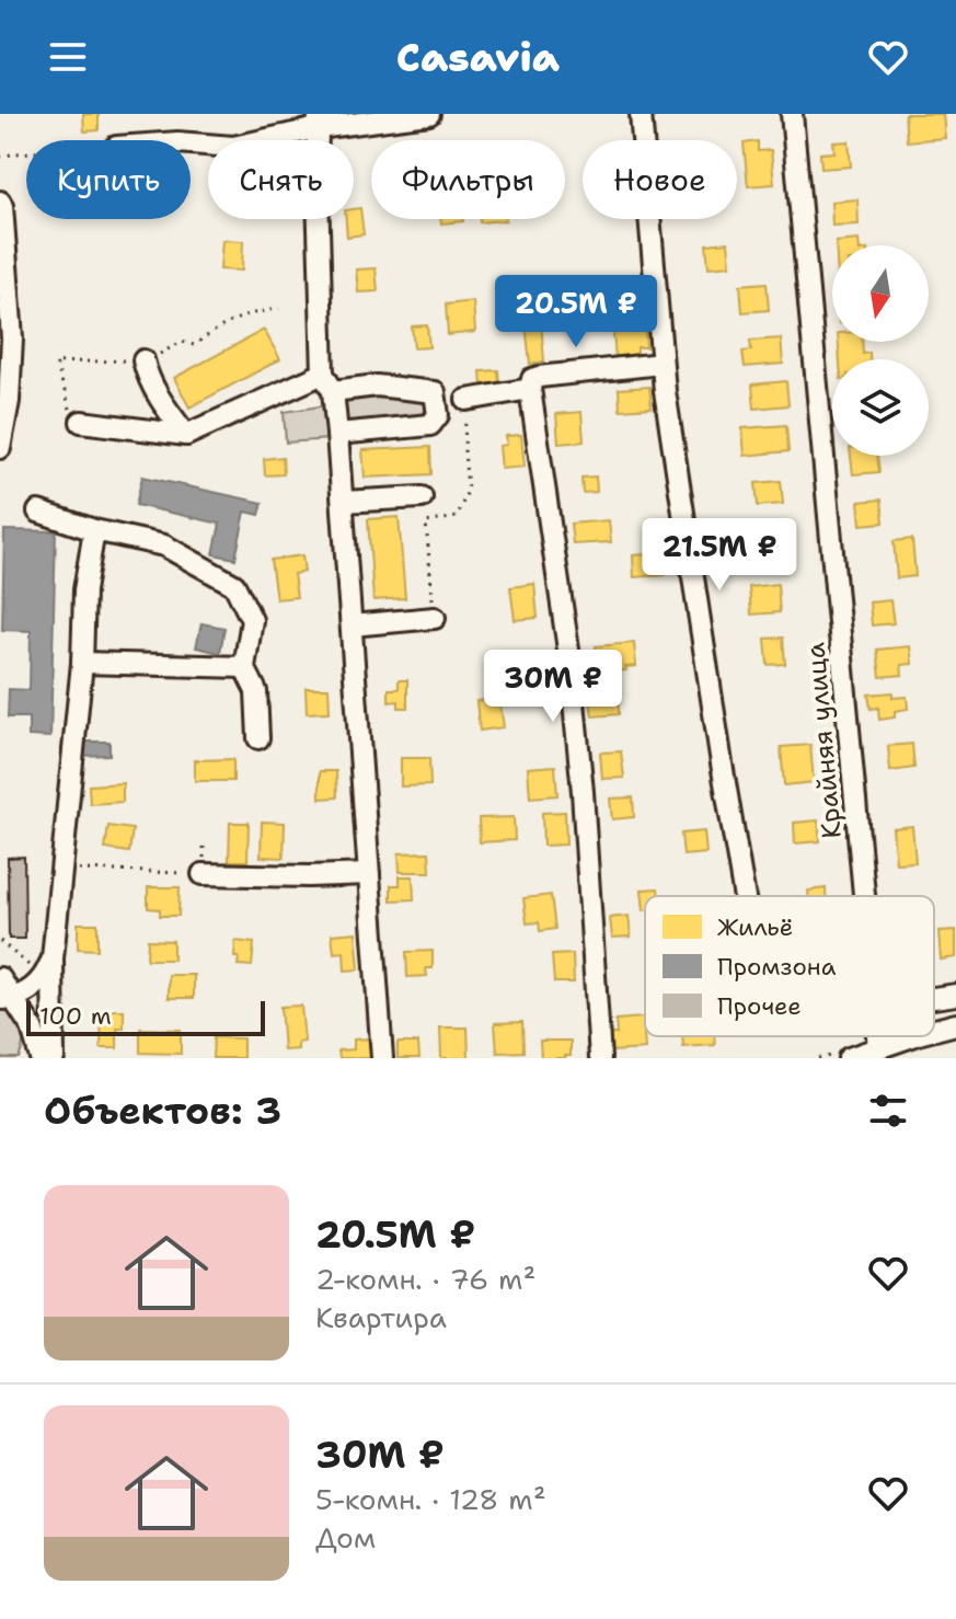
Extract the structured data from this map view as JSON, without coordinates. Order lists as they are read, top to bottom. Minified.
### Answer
{"streets":{"street":["Крайняя улица"]},"legend":["Жильё","Промзона","Прочее"],"scale_bar":"100 m","north":"bottom","page":{"header":"Casavia","chip":["Купить","Снять","Фильтры","Новое"],"price":["20.5M ₽","21.5M ₽","30M ₽"],"scale":"100 m","heading":"Объектов: 3","list":[{"name":"20.5M ₽","note":"2-комн. · 76 m² · Квартира"},{"name":"30M ₽","note":"5-комн. · 128 m² · Дом"}]}}
